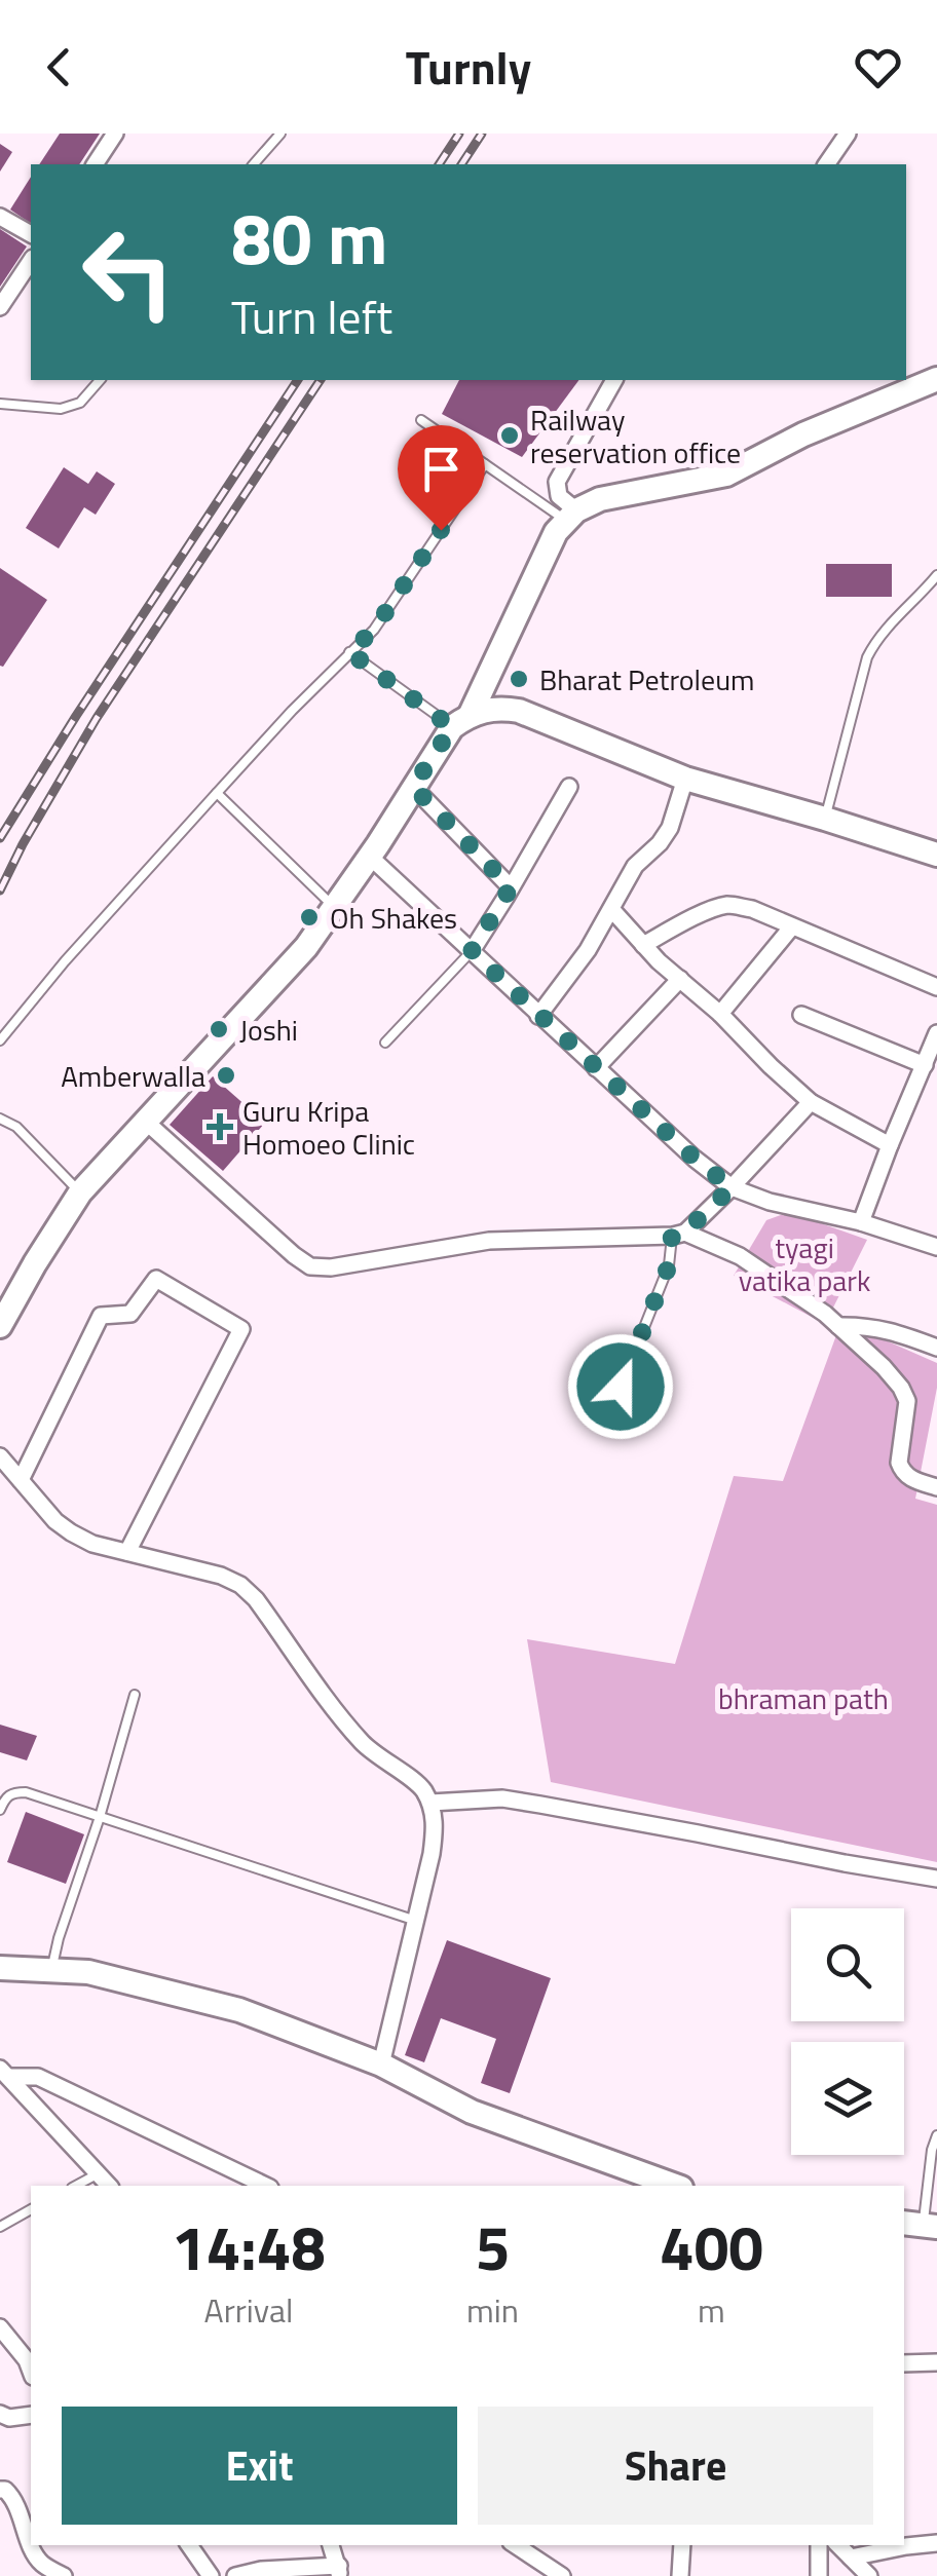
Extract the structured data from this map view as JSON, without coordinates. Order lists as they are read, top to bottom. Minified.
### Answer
{"parks":["tyagi vatika park","bhraman path"],"places":{"other":["Railway reservation office","Bharat Petroleum","Oh Shakes","Joshi","Amberwalla"],"health":["Guru Kripa Homoeo Clinic"]},"page":{"header":"Turnly","turn":["80 m","Turn left"],"eta":["14:48","Arrival","5","min","400","m"],"buttons":["Exit","Share"]}}
